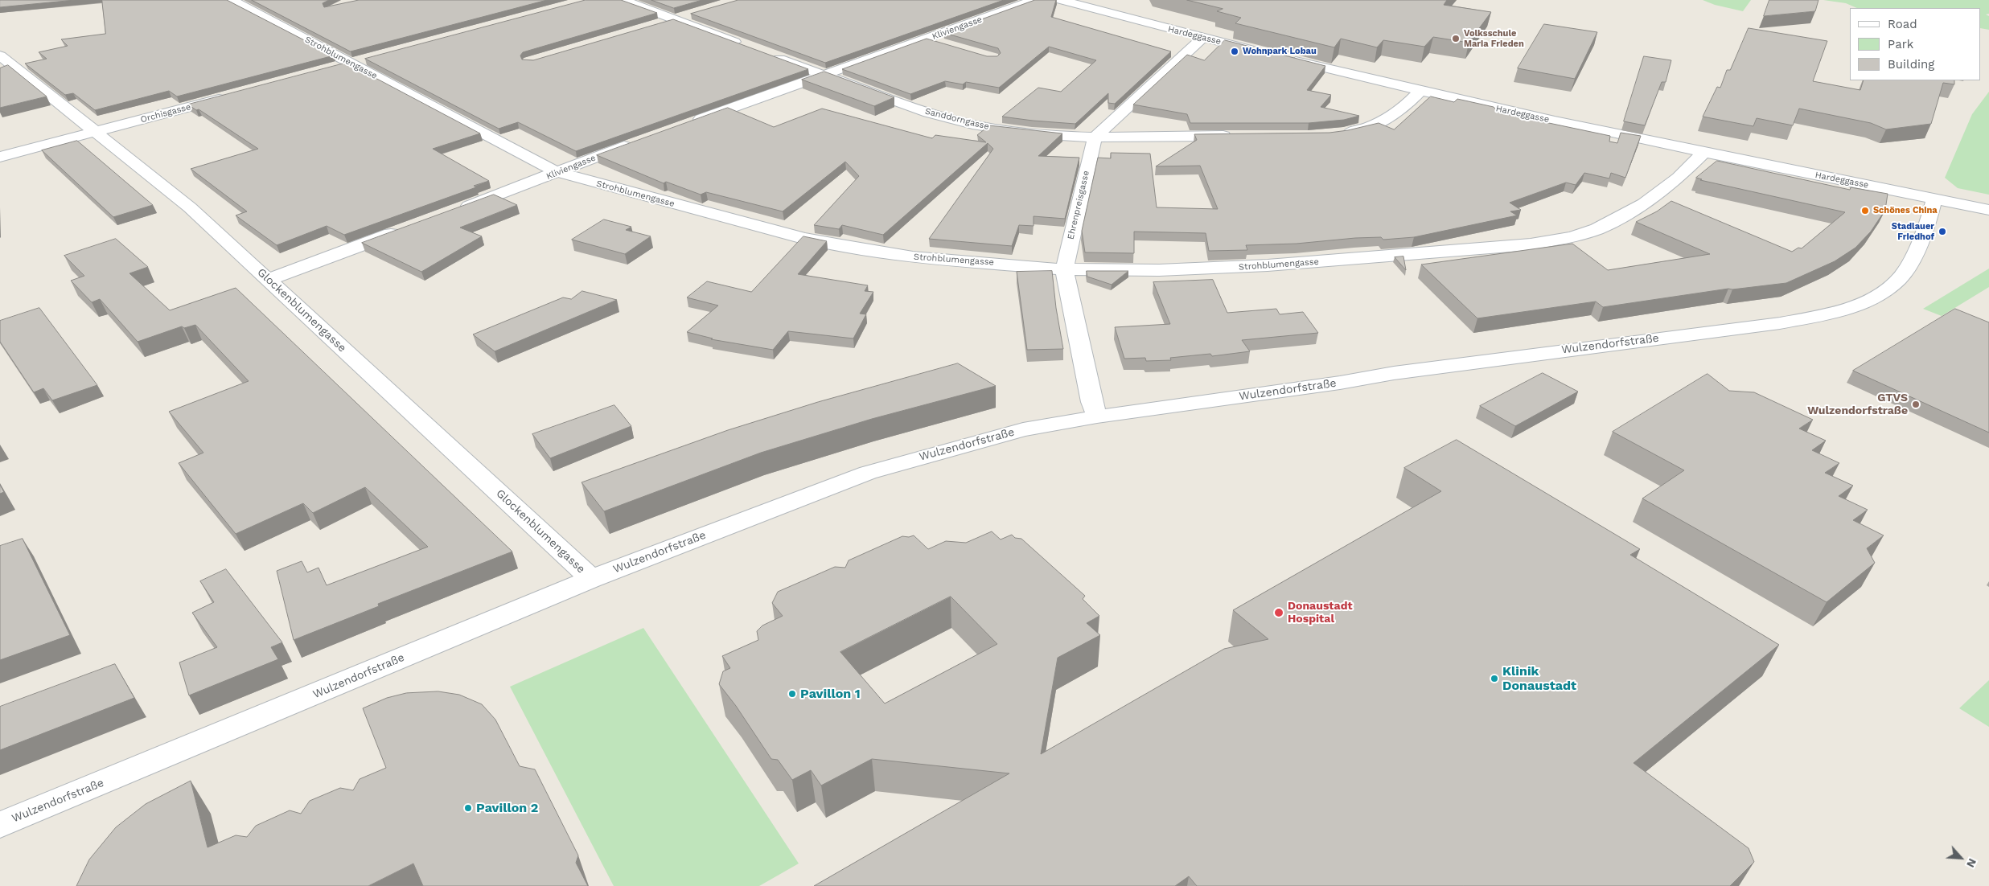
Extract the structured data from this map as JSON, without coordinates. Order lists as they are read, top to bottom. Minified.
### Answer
{"streets":{"street":["Kliviengasse","Hardeggasse","Strohblumengasse","Orchisgasse","Sanddorngasse","Ehrenpreisgasse","Glockenblumengasse","Wulzendorfstraße"]},"crossings":[["Kliviengasse","Strohblumengasse"],["Kliviengasse","Sanddorngasse"],["Hardeggasse","Strohblumengasse"],["Hardeggasse","Wulzendorfstraße"],["Strohblumengasse","Ehrenpreisgasse"],["Orchisgasse","Glockenblumengasse"],["Sanddorngasse","Ehrenpreisgasse"],["Ehrenpreisgasse","Wulzendorfstraße"],["Glockenblumengasse","Wulzendorfstraße"]],"places":["Volksschule Maria Frieden","Wohnpark Lobau","Schönes China","Stadlauer Friedhof","GTVS Wulzendorfstraße","Donaustadt Hospital","Klinik Donaustadt","Pavillon 1","Pavillon 2"],"legend":["Road","Park","Building"],"north":"bottom right"}
